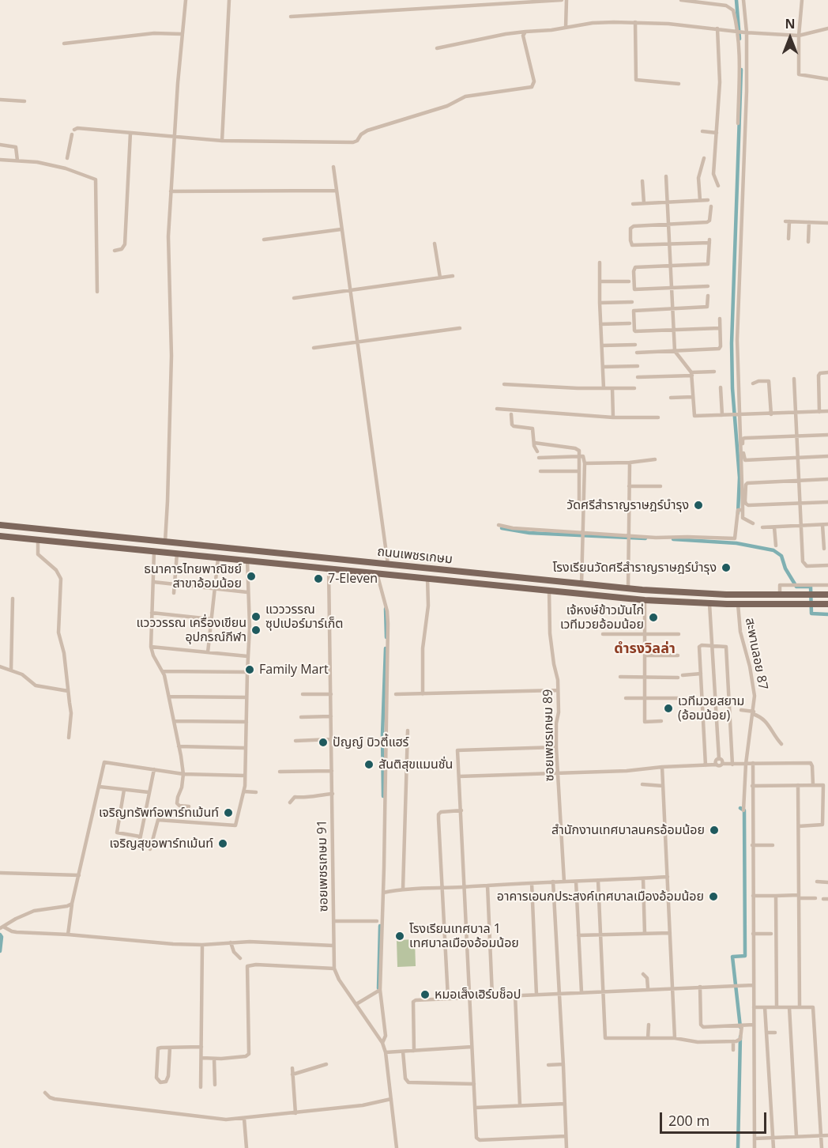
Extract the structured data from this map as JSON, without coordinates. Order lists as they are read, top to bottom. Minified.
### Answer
{"streets":{"main road":["ถนนเพชรเกษม"],"street":["สะพานลอย 87","ซอยเพชรเกษม 89","ซอยเพชรเกษม 91"]},"crossings":[["ถนนเพชรเกษม","สะพานลอย 87"],["ถนนเพชรเกษม","ซอยเพชรเกษม 89"],["ถนนเพชรเกษม","ซอยเพชรเกษม 91"]],"districts":["ดำรงวิลล่า"],"places":["วัดศรีสําราญราษฎร์บํารุง","โรงเรียนวัดศรีสําราญราษฎร์บํารุง","ธนาคารไทยพาณิชย์ สาขาอ้อมน้อย","7-Eleven","แวววรรณ ซุปเปอร์มาร์เก็ต","เจ้หงษ์ข้าวมันไก่ เวทีมวยอ้อมน้อย","แวววรรณ เครื่องเขียน อุปกรณ์กีฬา","Family Mart","เวทีมวยสยาม (อ้อมน้อย)","ปัญญ์ บิวตี้แฮร์","สันติสุขแมนชั่น","เจริญทรัพท์อพาร์ทเม้นท์","สำนักงานเทศบาลนครอ้อมน้อย","เจริญสุขอพาร์ทเม้นท์","อาคารเอนกประสงค์เทศบาลเมืองอ้อมน้อย","โรงเรียนเทศบาล 1 เทศบาลเมืองอ้อมน้อย","หมอเส็งเฮิร์บช็อป"],"scale_bar":"200 m","north":"top"}
